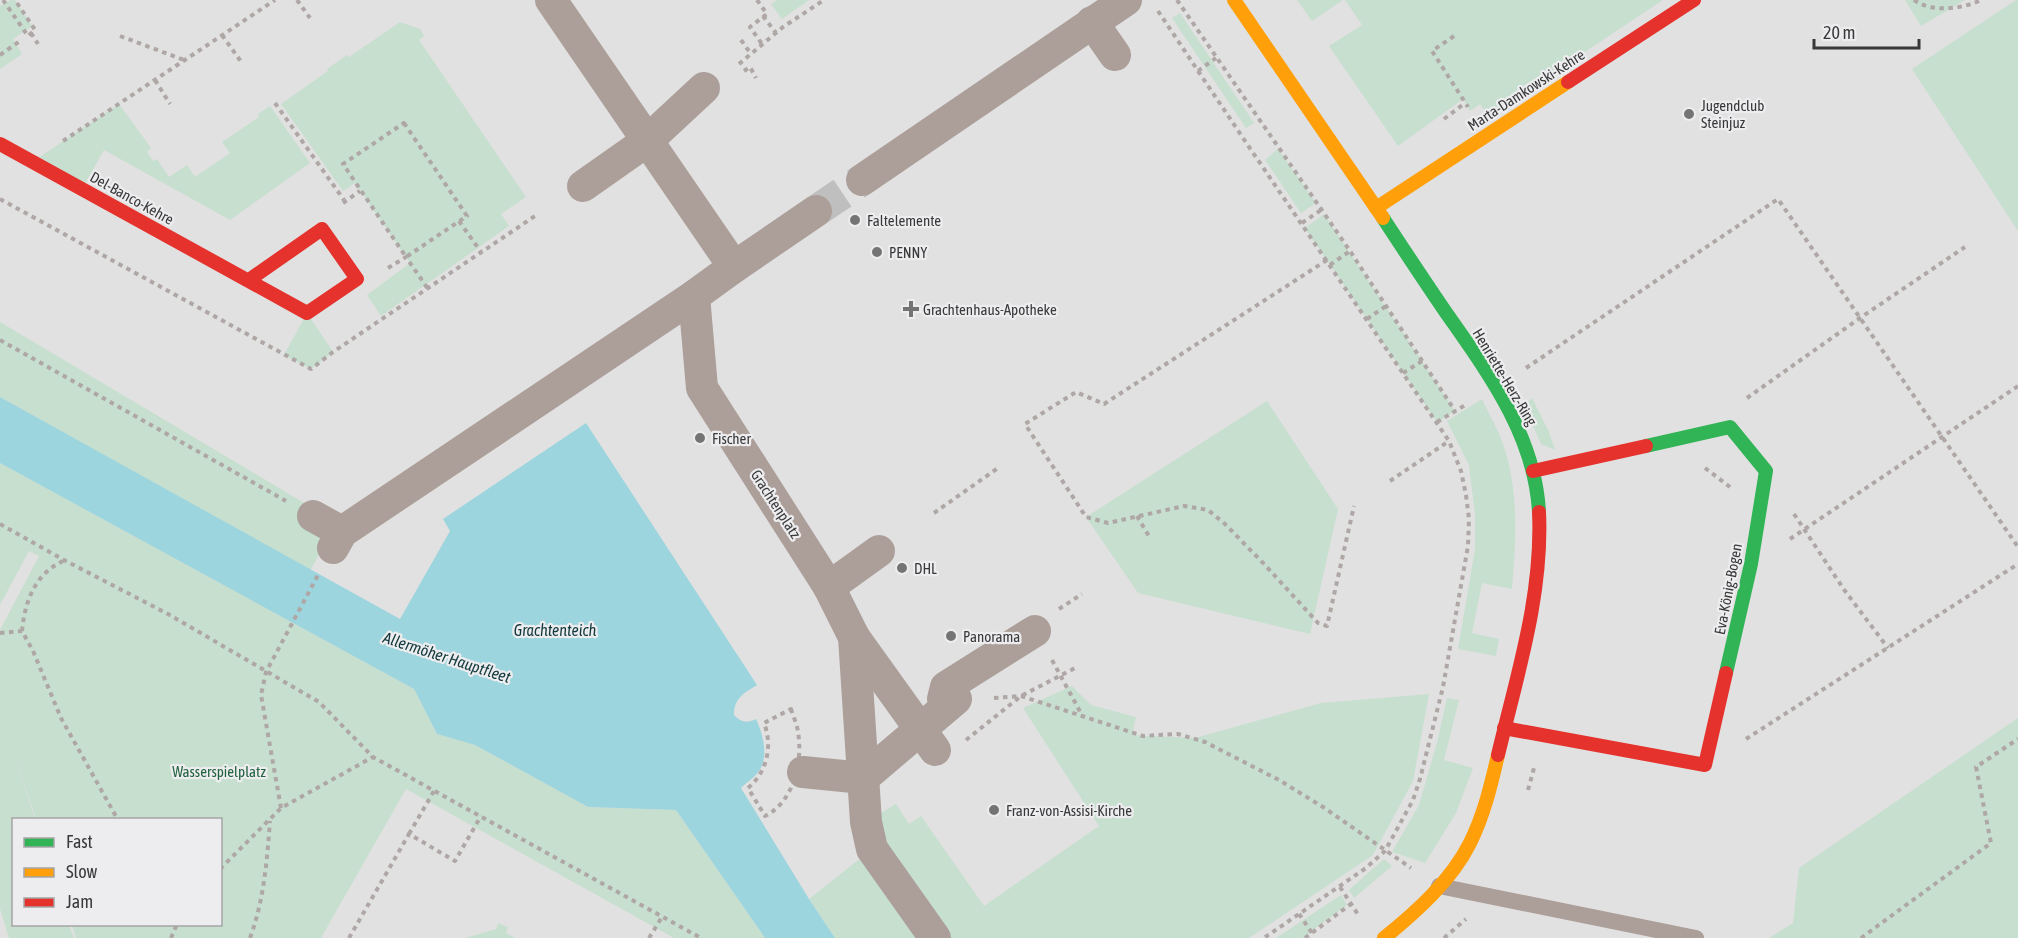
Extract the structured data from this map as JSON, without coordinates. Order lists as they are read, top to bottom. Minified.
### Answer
{"streets":{"street":["Marta-Damkowski-Kehre","Del-Banco-Kehre","Henriette-Herz-Ring","Grachtenplatz","Eva-König-Bogen"]},"crossings":[["Marta-Damkowski-Kehre","Henriette-Herz-Ring"]],"water":["Grachtenteich","Allermöher Hauptfleet"],"parks":["Wasserspielplatz"],"places":{"other":["Jugendclub Steinjuz","Faltelemente","PENNY","Fischer","DHL","Panorama","Franz-von-Assisi-Kirche"],"health":["Grachtenhaus-Apotheke"]},"legend":["Fast","Slow","Jam"],"scale_bar":"20 m"}
